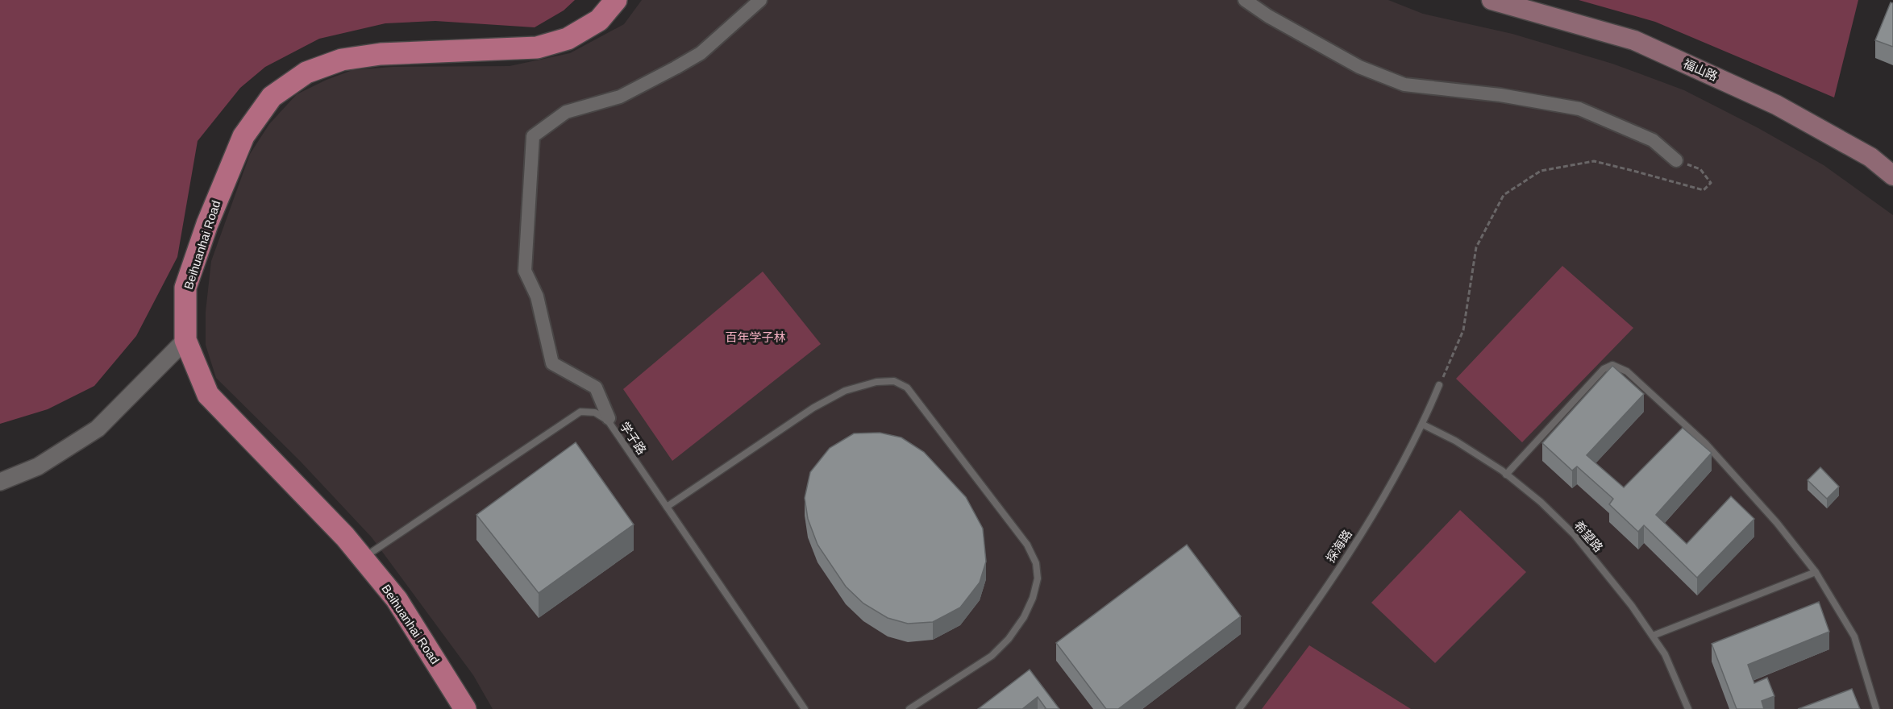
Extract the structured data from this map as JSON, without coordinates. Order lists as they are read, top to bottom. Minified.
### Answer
{"streets":{"main road":["福山路","Beihuanhai Road"],"lane":["学子路","希望路","探海路"]},"crossings":[["Beihuanhai Road","学子路"],["希望路","探海路"]],"parks":["百年学子林"]}
